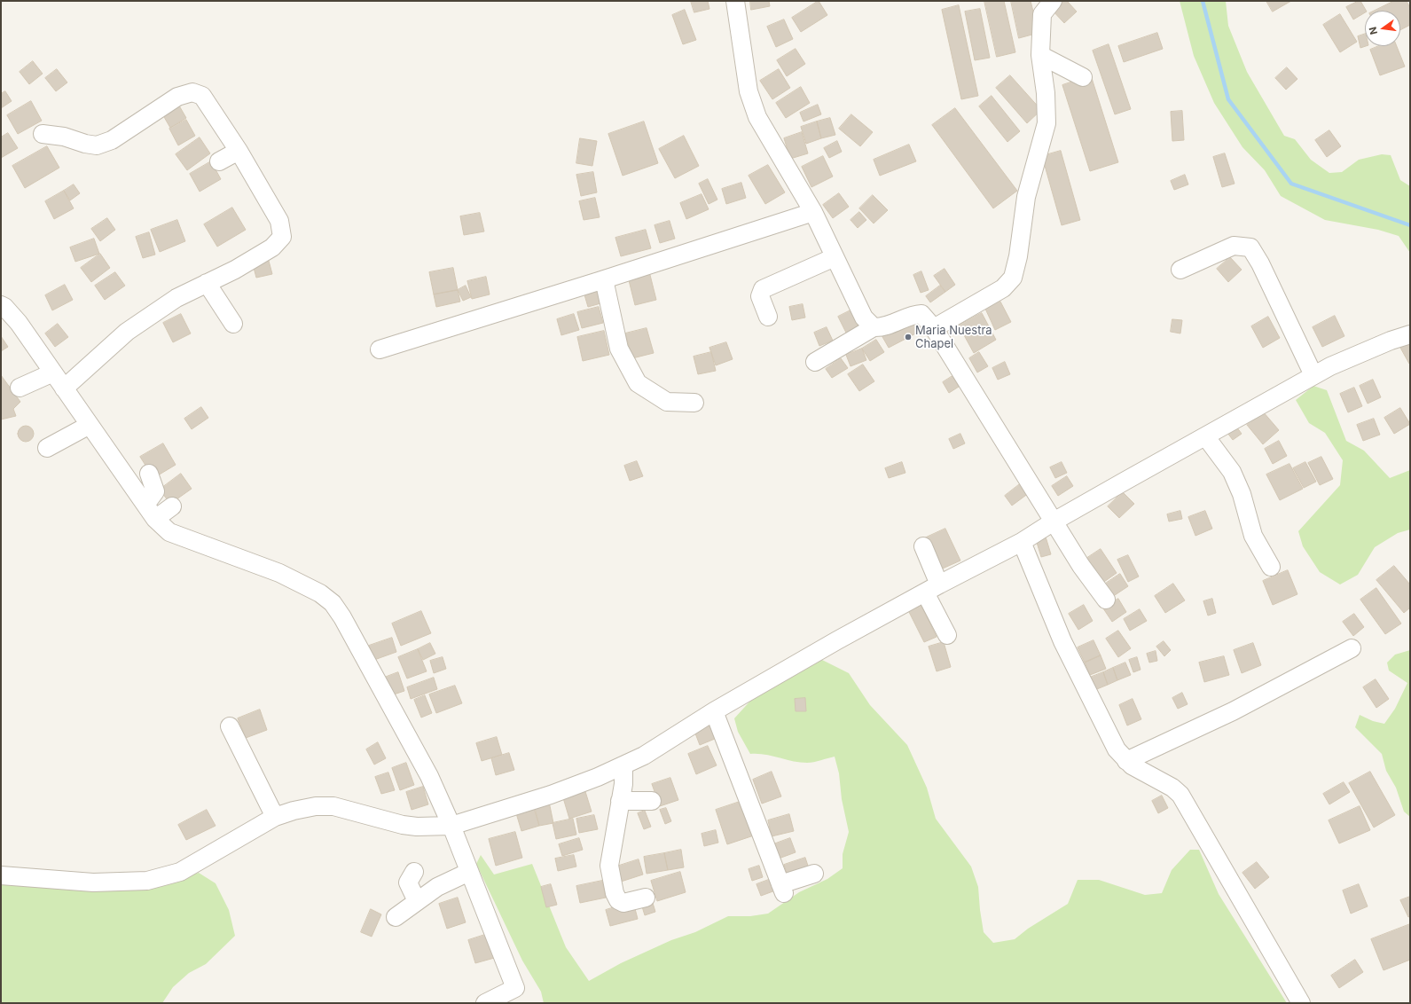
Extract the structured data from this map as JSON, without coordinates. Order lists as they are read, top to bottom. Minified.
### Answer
{"places":["Maria Nuestra Chapel"],"north":"left"}
